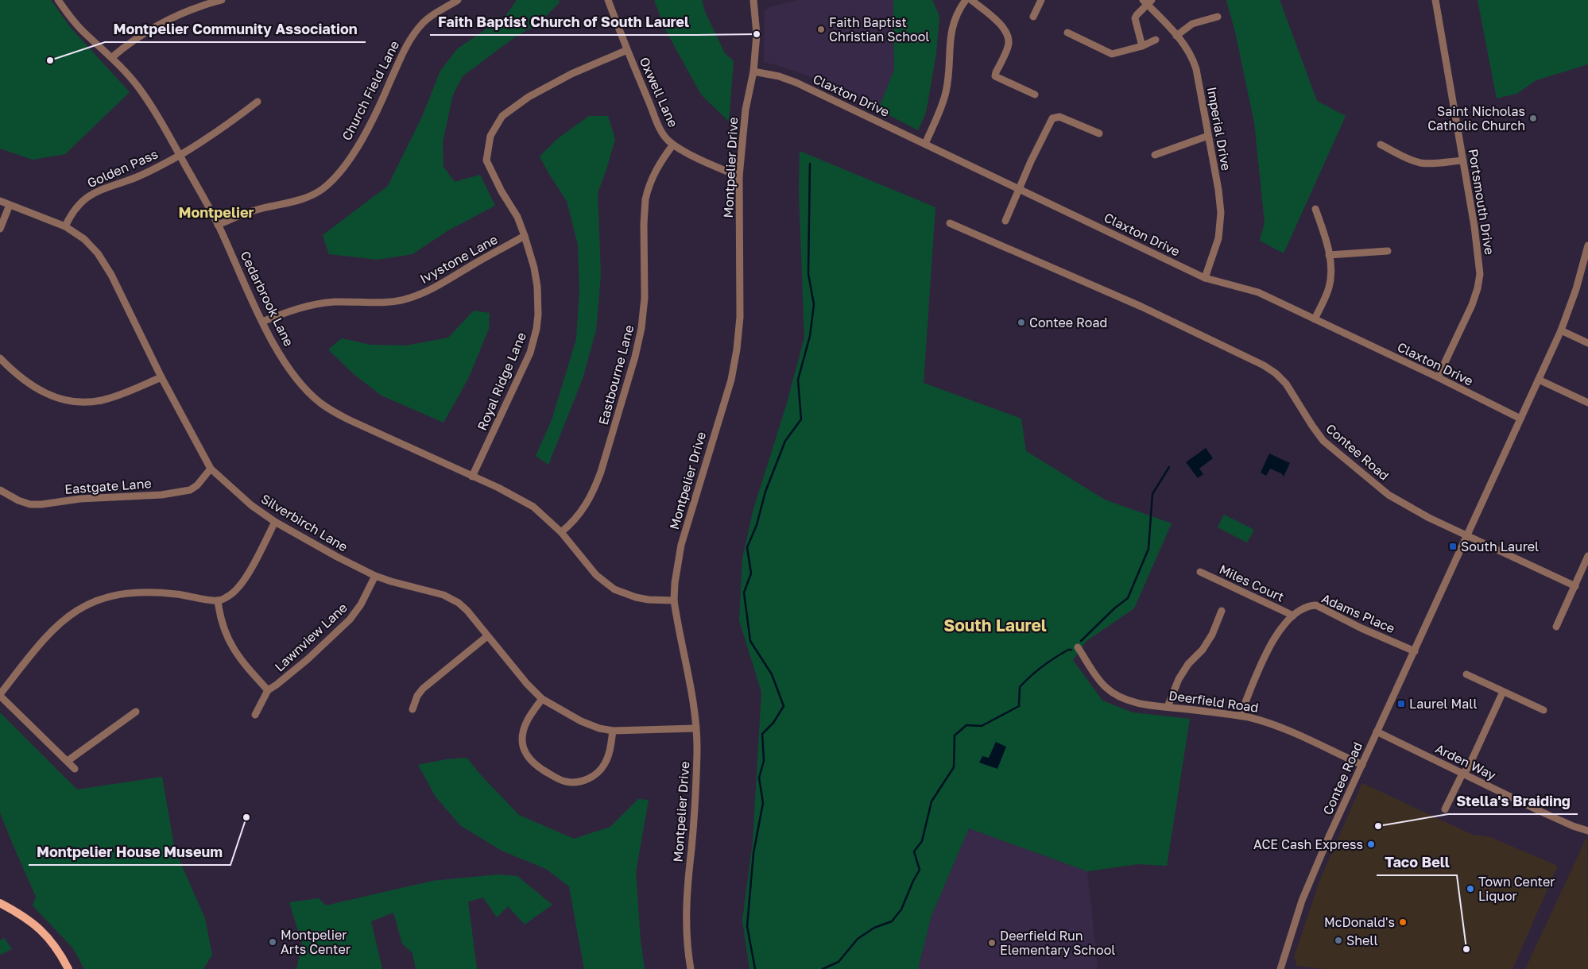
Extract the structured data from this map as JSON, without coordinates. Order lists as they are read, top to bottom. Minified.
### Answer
{"streets":{"street":["Church Field Lane","Oxwell Lane","Claxton Drive","Imperial Drive","Montpelier Drive","Golden Pass","Portsmouth Drive","Ivystone Lane","Cedarbrook Lane","Eastbourne Lane","Royal Ridge Lane","Contee Road","Eastgate Lane","Silverbirch Lane","Miles Court","Adams Place","Lawnview Lane","Deerfield Road","Arden Way"]},"crossings":[["Church Field Lane","Cedarbrook Lane"],["Oxwell Lane","Montpelier Drive"],["Oxwell Lane","Eastbourne Lane"],["Oxwell Lane","Royal Ridge Lane"],["Claxton Drive","Imperial Drive"],["Claxton Drive","Montpelier Drive"],["Claxton Drive","Portsmouth Drive"],["Claxton Drive","Contee Road"],["Montpelier Drive","Cedarbrook Lane"],["Montpelier Drive","Silverbirch Lane"],["Golden Pass","Cedarbrook Lane"],["Golden Pass","Silverbirch Lane"],["Ivystone Lane","Cedarbrook Lane"],["Ivystone Lane","Royal Ridge Lane"],["Cedarbrook Lane","Eastbourne Lane"],["Cedarbrook Lane","Royal Ridge Lane"],["Contee Road","Adams Place"],["Contee Road","Deerfield Road"],["Contee Road","Arden Way"],["Eastgate Lane","Silverbirch Lane"],["Silverbirch Lane","Lawnview Lane"],["Miles Court","Adams Place"],["Adams Place","Deerfield Road"]],"districts":["Montpelier","South Laurel"],"places":{"other":["Faith Baptist Christian School","Faith Baptist Church of South Laurel","Montpelier Community Association","Saint Nicholas Catholic Church","Contee Road","Montpelier House Museum","Stella's Braiding","ACE Cash Express","Town Center Liquor","McDonald's","Shell","Montpelier Arts Center","Deerfield Run Elementary School","Taco Bell"],"transit":["South Laurel","Laurel Mall"]}}
